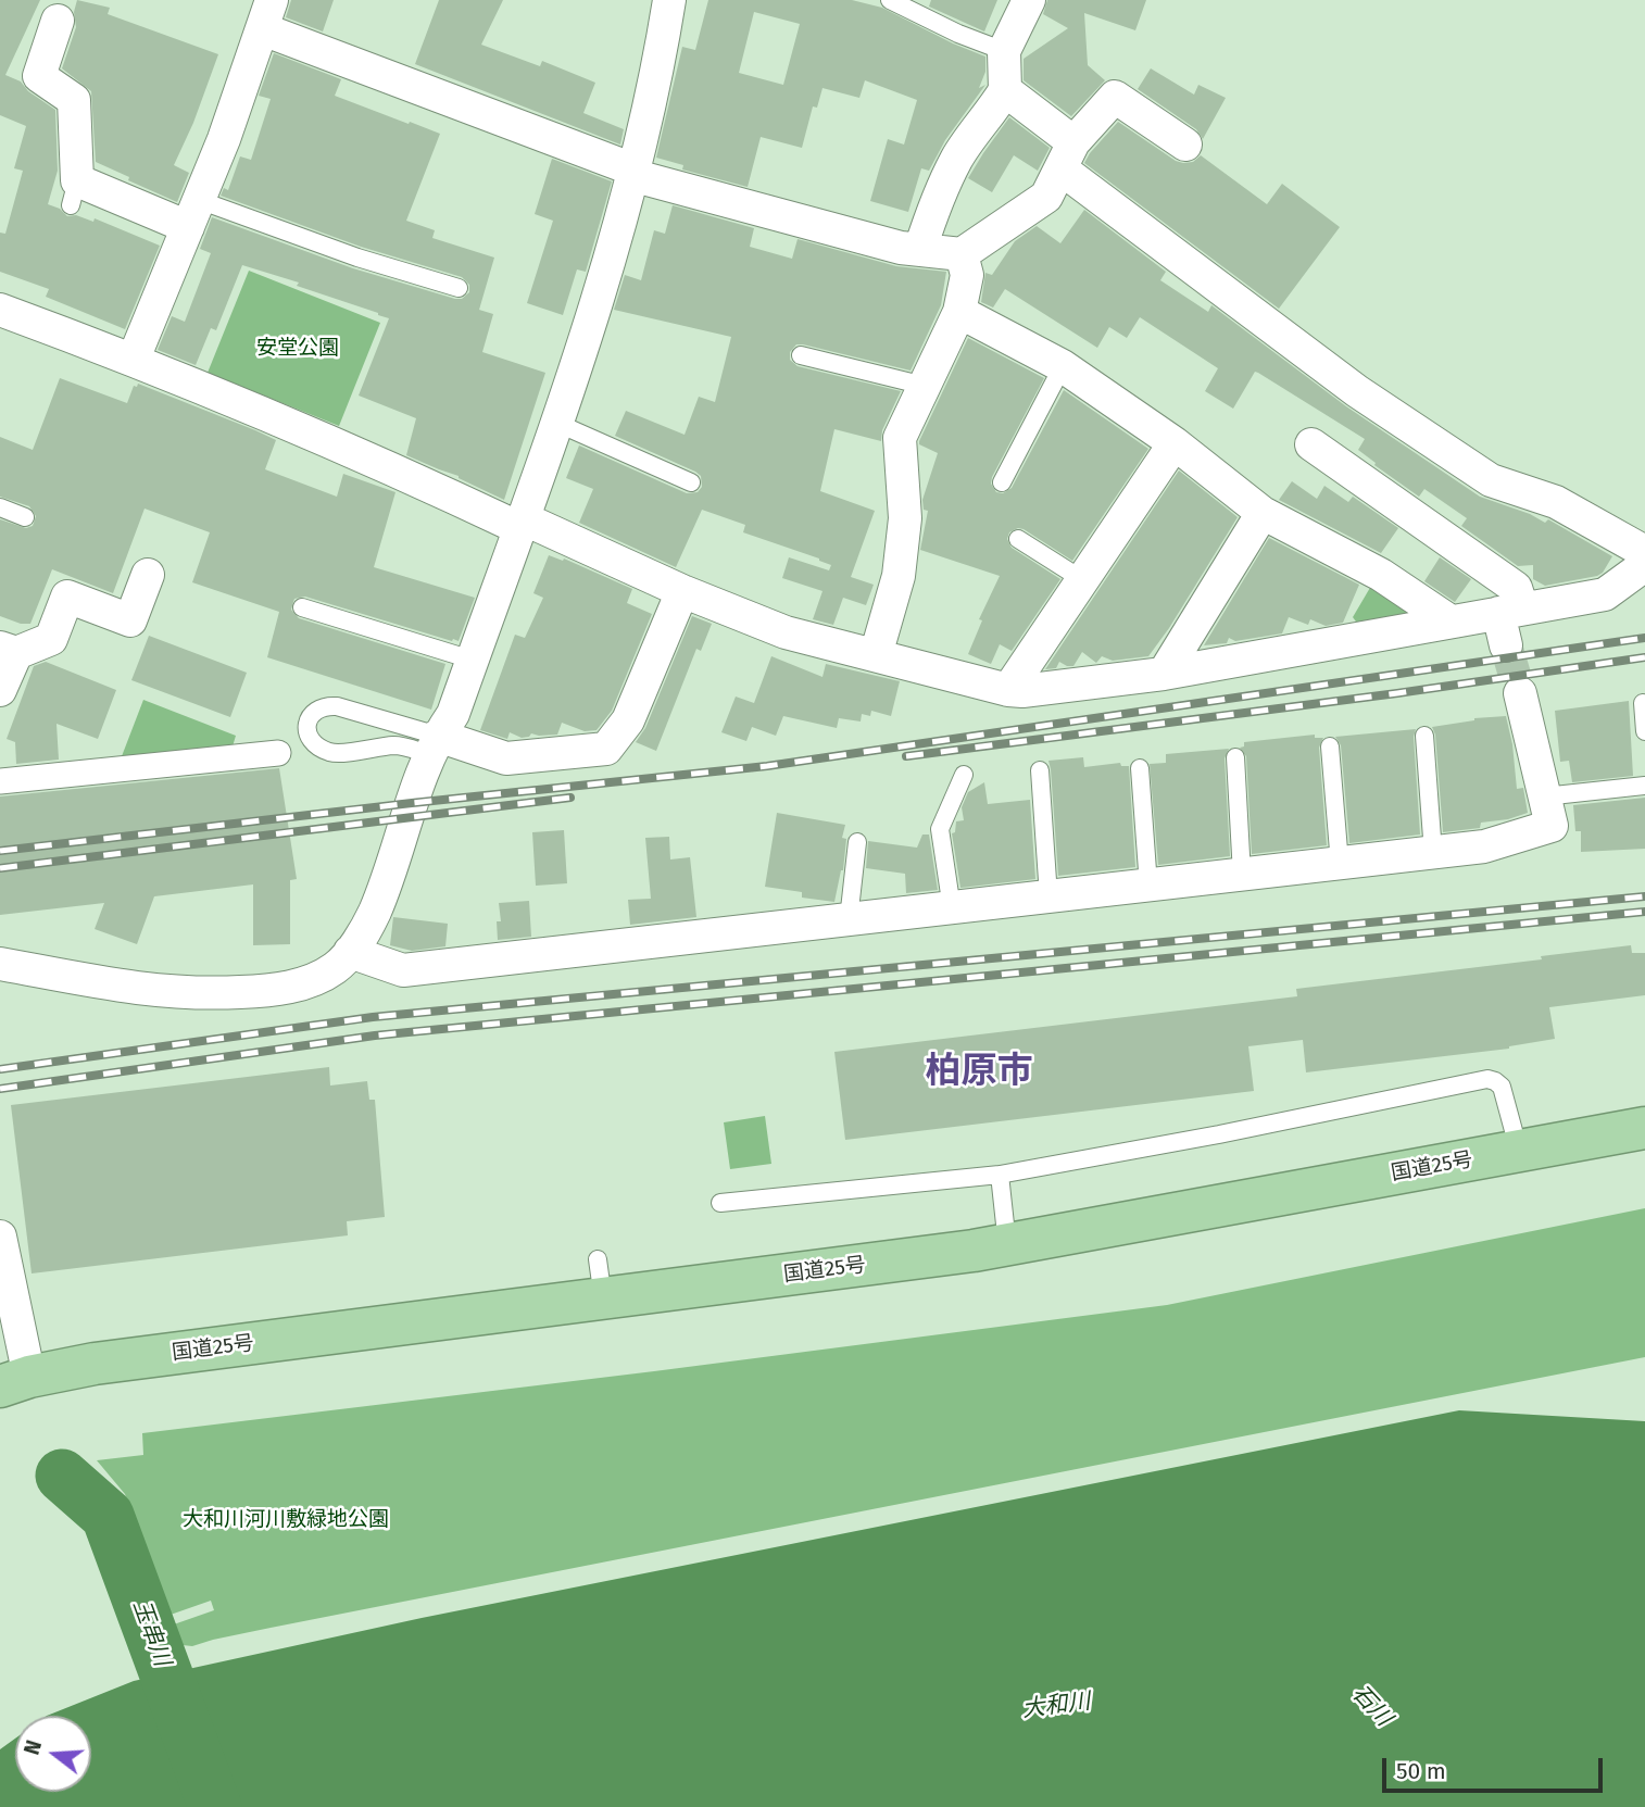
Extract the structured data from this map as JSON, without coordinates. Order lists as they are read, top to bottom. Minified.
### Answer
{"streets":{"highway":["国道25号"]},"districts":["柏原市"],"water":["玉串川","大和川","石川"],"parks":["安堂公園","大和川河川敷緑地公園"],"scale_bar":"50 m","north":"left"}
